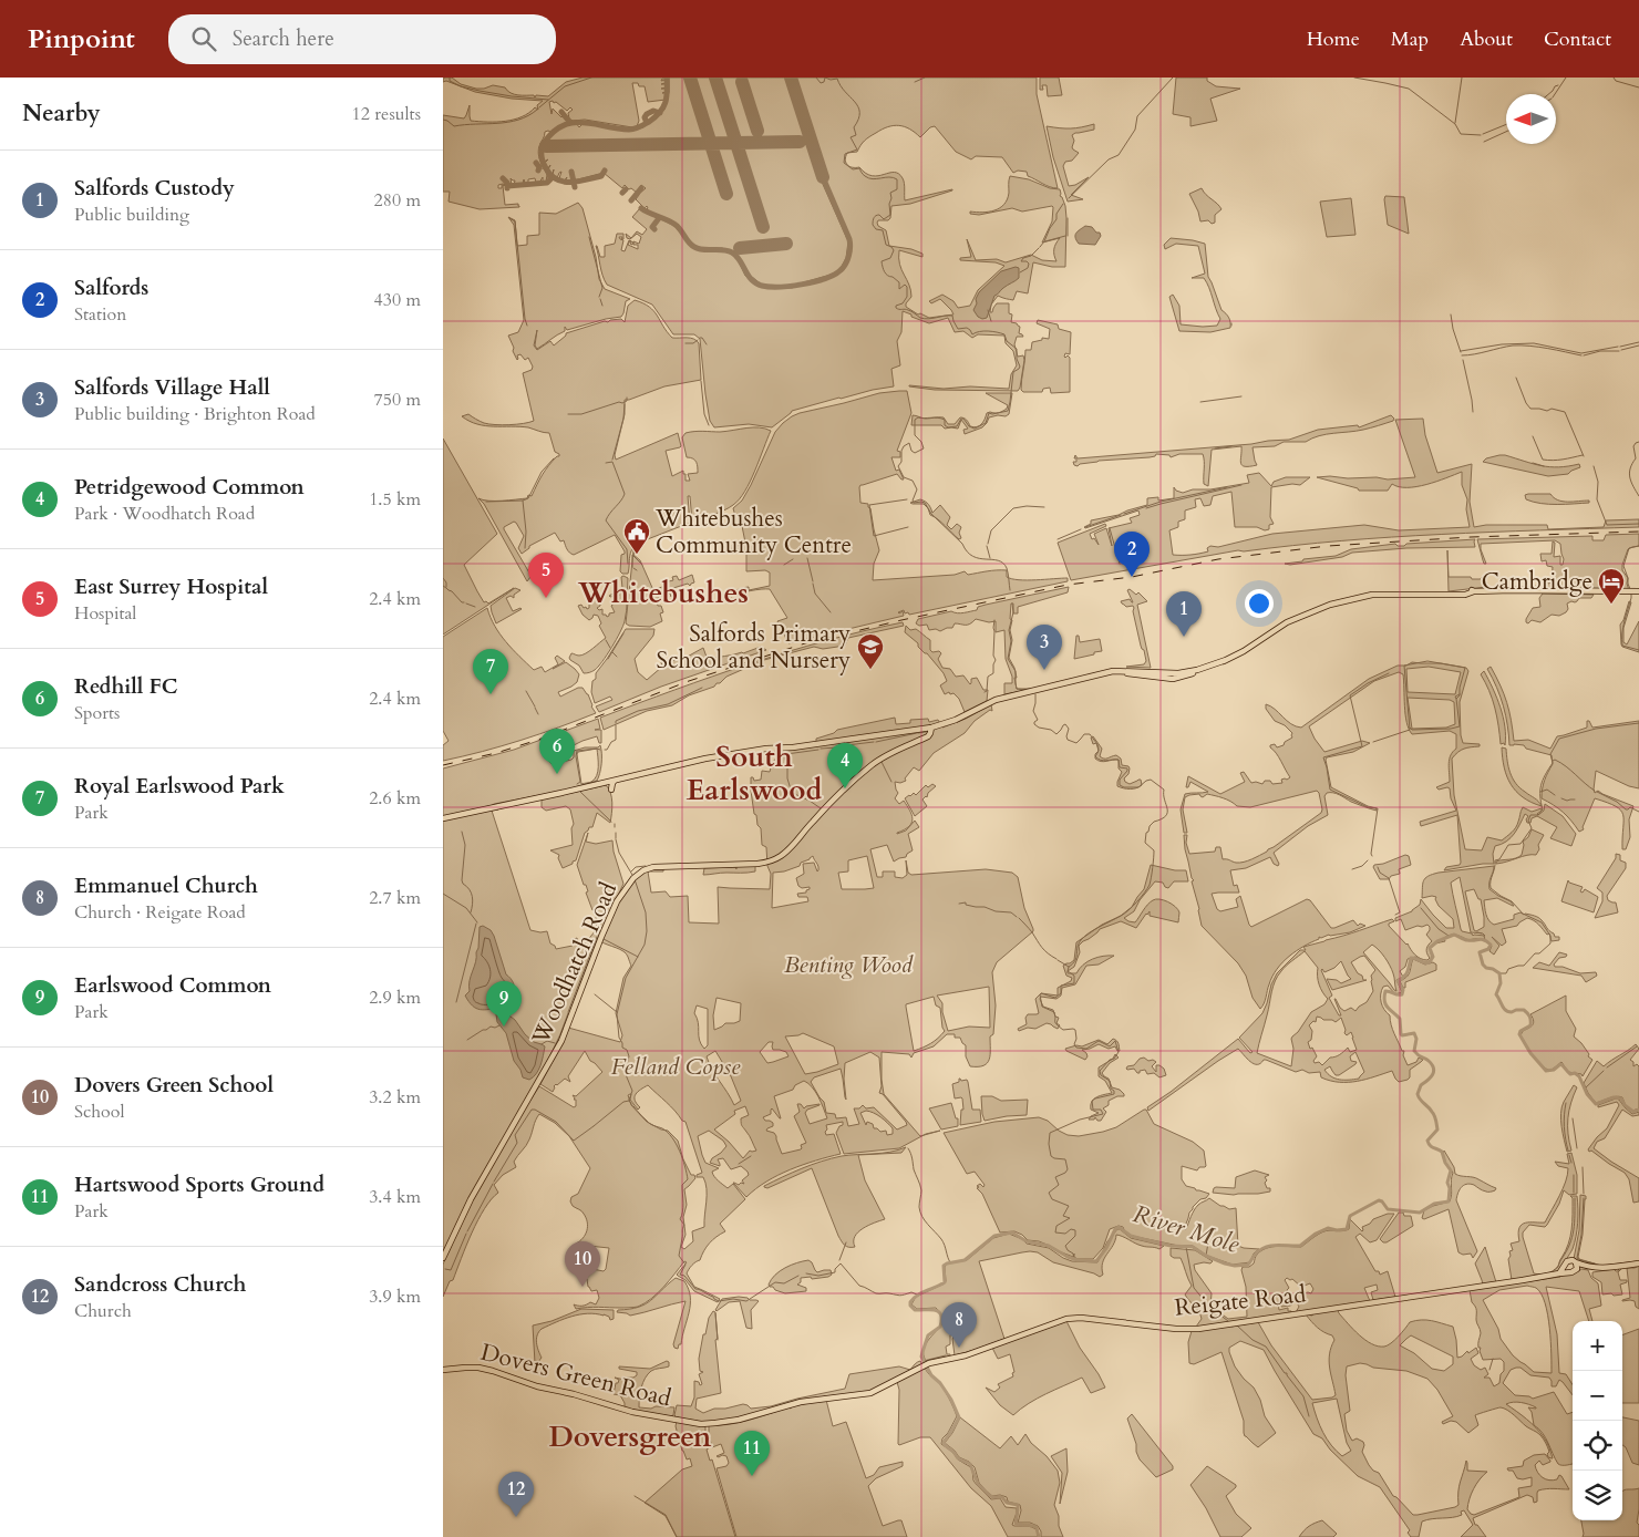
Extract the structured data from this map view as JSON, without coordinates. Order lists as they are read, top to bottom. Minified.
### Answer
{"streets":{"main road":["Woodhatch Road","Reigate Road","Dovers Green Road"]},"crossings":[["Reigate Road","Dovers Green Road"]],"districts":["Whitebushes","South Earlswood","Doversgreen"],"water":["River Mole"],"parks":["Benting Wood","Felland Copse"],"places":{"public building":["Whitebushes Community Centre"],"hotel":["Cambridge"],"school or university":["Salfords Primary School and Nursery"]},"north":"left","page":{"header":"Pinpoint","search":"Search here","nav":["Home","Map","About","Contact"],"heading":["Nearby","12 results"],"list":[{"mark":"1","name":"Salfords Custody","note":"Public building","value":"280 m"},{"mark":"2","name":"Salfords","note":"Station","value":"430 m"},{"mark":"3","name":"Salfords Village Hall","note":"Public building · Brighton Road","value":"750 m"},{"mark":"4","name":"Petridgewood Common","note":"Park · Woodhatch Road","value":"1.5 km"},{"mark":"5","name":"East Surrey Hospital","note":"Hospital","value":"2.4 km"},{"mark":"6","name":"Redhill FC","note":"Sports","value":"2.4 km"},{"mark":"7","name":"Royal Earlswood Park","note":"Park","value":"2.6 km"},{"mark":"8","name":"Emmanuel Church","note":"Church · Reigate Road","value":"2.7 km"},{"mark":"9","name":"Earlswood Common","note":"Park","value":"2.9 km"},{"mark":"10","name":"Dovers Green School","note":"School","value":"3.2 km"},{"mark":"11","name":"Hartswood Sports Ground","note":"Park","value":"3.4 km"},{"mark":"12","name":"Sandcross Church","note":"Church","value":"3.9 km"}],"pins":["2","5","1","3","7","6","4","9","10","8","11","12"],"map_buttons":["+","−"]}}
